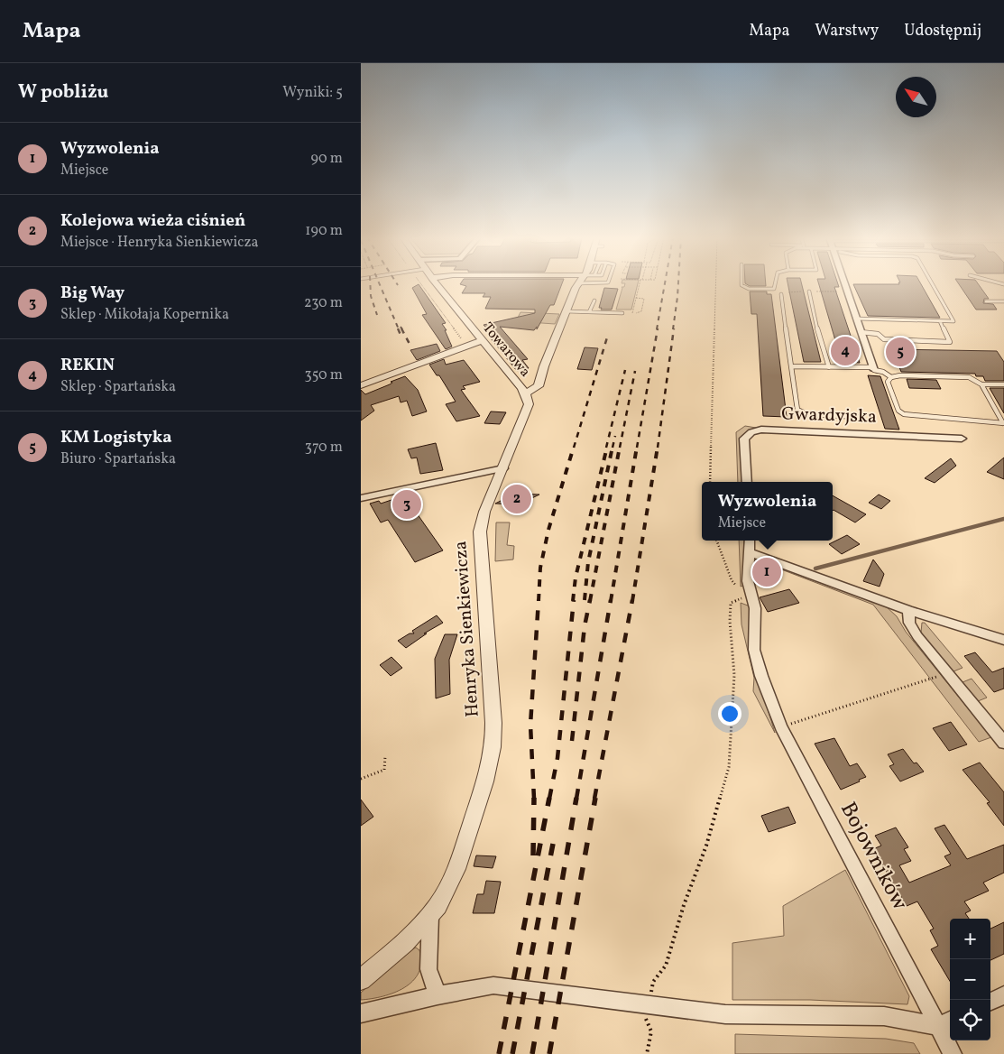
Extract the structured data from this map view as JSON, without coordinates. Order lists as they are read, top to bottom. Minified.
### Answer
{"streets":{"street":["Towarowa","Gwardyjska","Henryka Sienkiewicza","Bojowników"]},"crossings":[["Towarowa","Henryka Sienkiewicza"]],"north":"top left","page":{"header":"Mapa","nav":["Mapa","Warstwy","Udostępnij"],"heading":["W pobliżu","Wyniki: 5"],"list":[{"mark":"1","name":"Wyzwolenia","note":"Miejsce","value":"90 m"},{"mark":"2","name":"Kolejowa wieża ciśnień","note":"Miejsce · Henryka Sienkiewicza","value":"190 m"},{"mark":"3","name":"Big Way","note":"Sklep · Mikołaja Kopernika","value":"230 m"},{"mark":"4","name":"REKIN","note":"Sklep · Spartańska","value":"350 m"},{"mark":"5","name":"KM Logistyka","note":"Biuro · Spartańska","value":"370 m"}],"pins":["4","5","2","3","1"],"popup":["Wyzwolenia","Miejsce"],"map_buttons":["+","−"]}}
